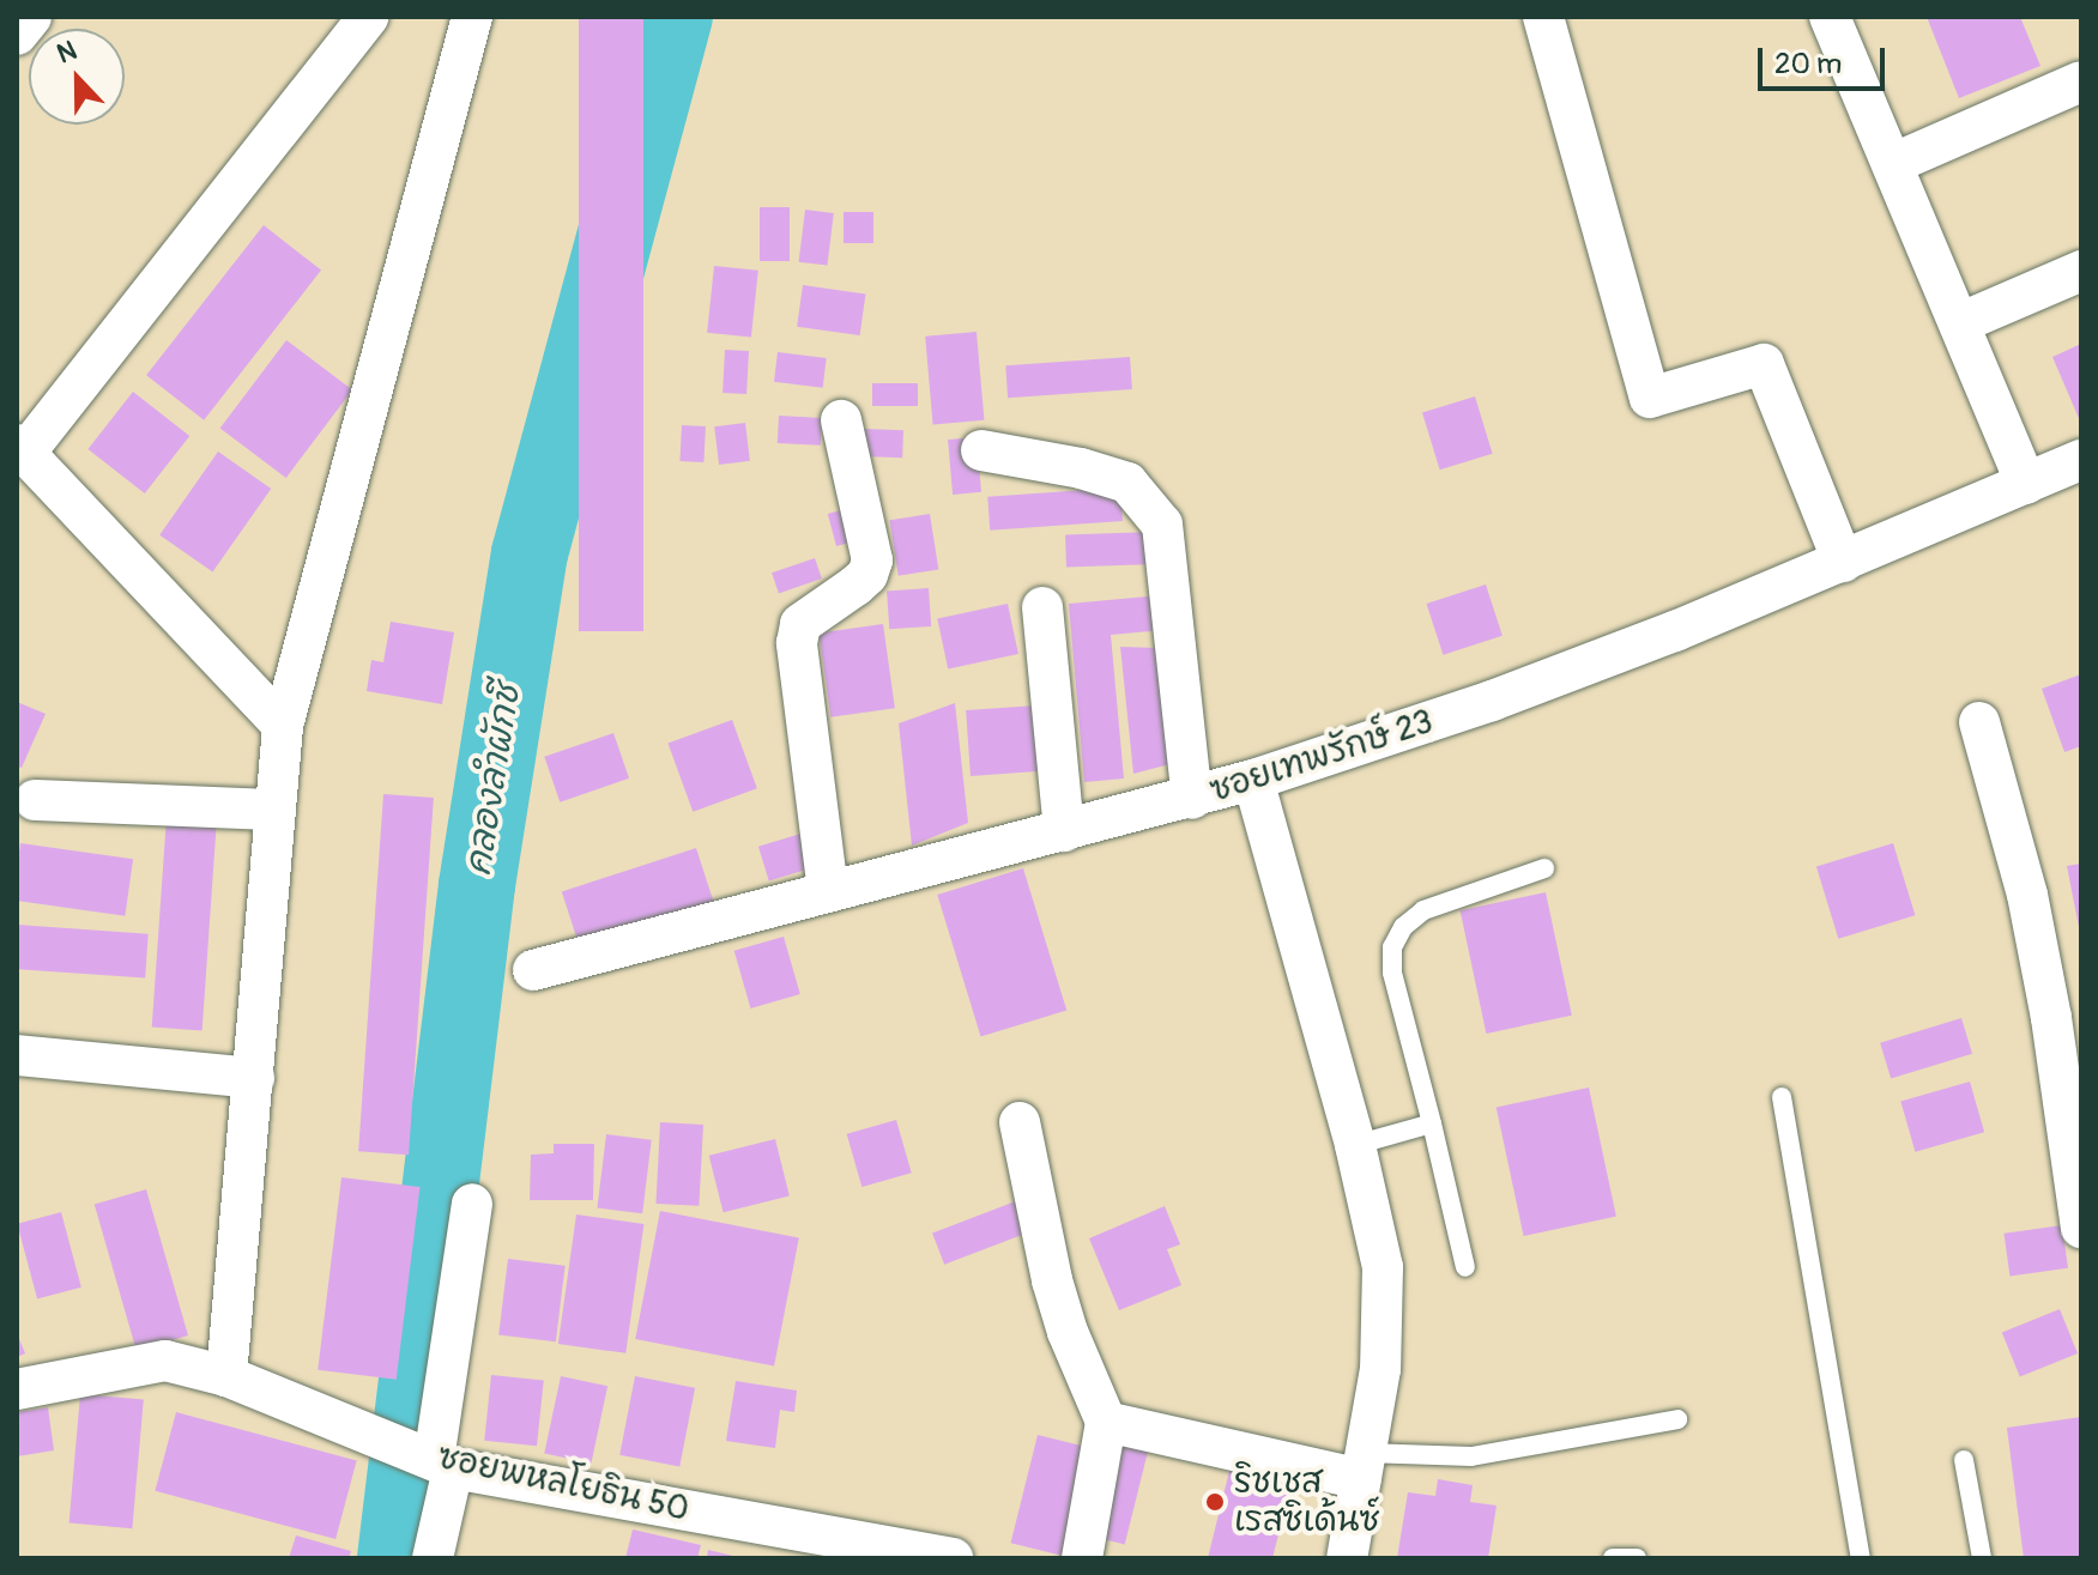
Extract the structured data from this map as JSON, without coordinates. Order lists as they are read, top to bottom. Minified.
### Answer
{"streets":{"street":["ซอยเทพรักษ์ 23","ซอยพหลโยธิน 50"]},"water":["คลองลำผักชี"],"places":["ริชเชส เรสซิเด้นซ์"],"scale_bar":"20 m","north":"top"}
